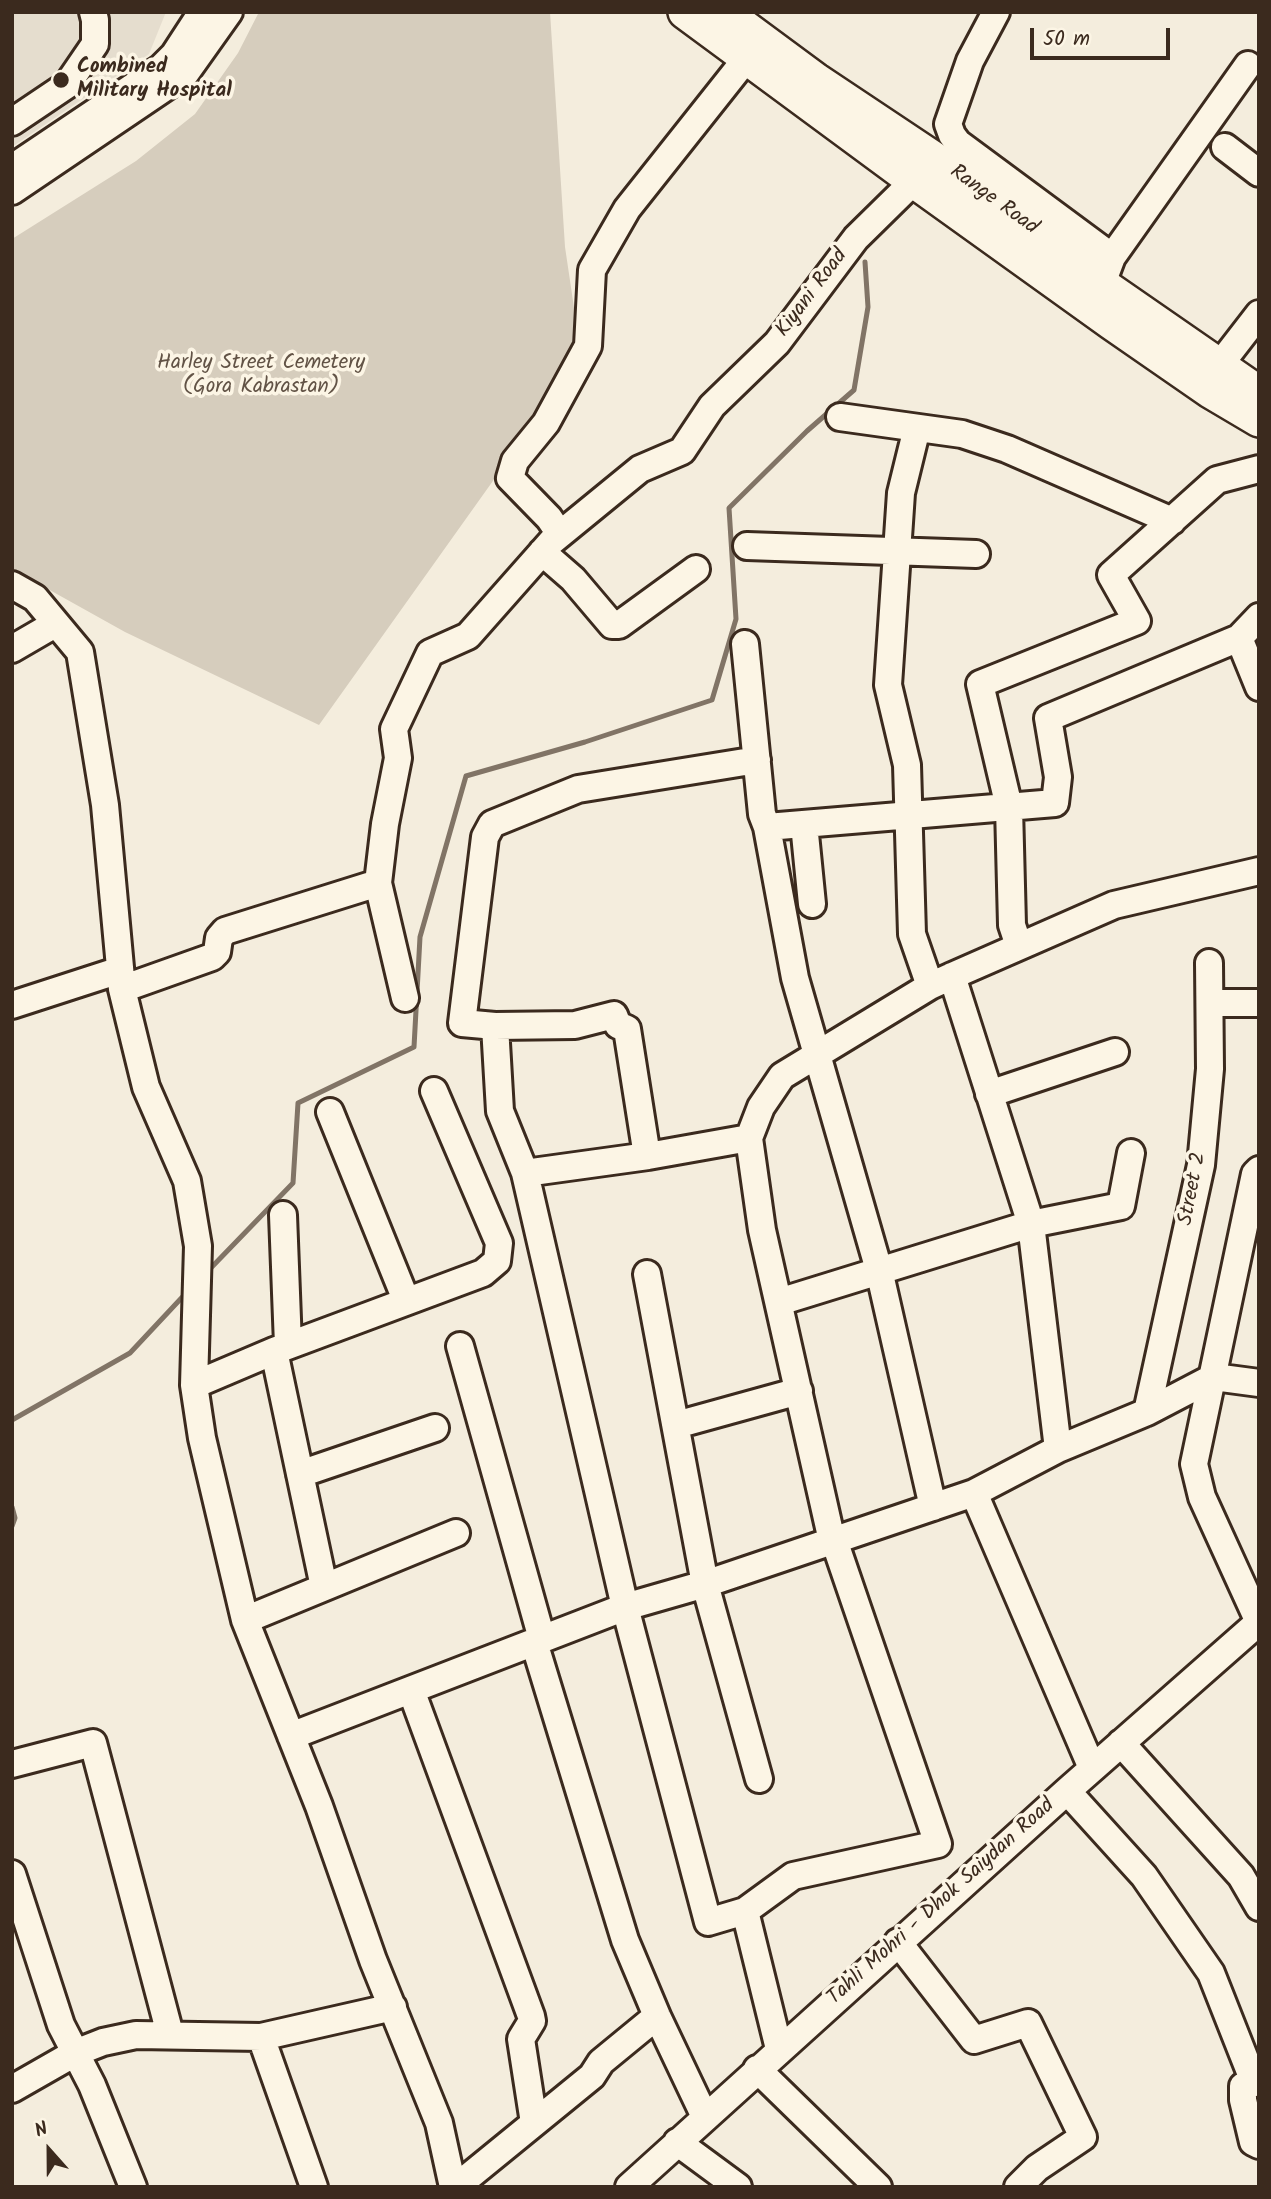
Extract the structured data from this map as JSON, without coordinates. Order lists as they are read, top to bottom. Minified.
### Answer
{"streets":{"main road":["Range Road"],"street":["Kiyani Road","Street 2","Tahli Mohri - Dhok Saiydan Road"]},"parks":["Harley Street Cemetery (Gora Kabrastan)"],"places":["Combined Military Hospital"],"scale_bar":"50 m","north":"top"}
